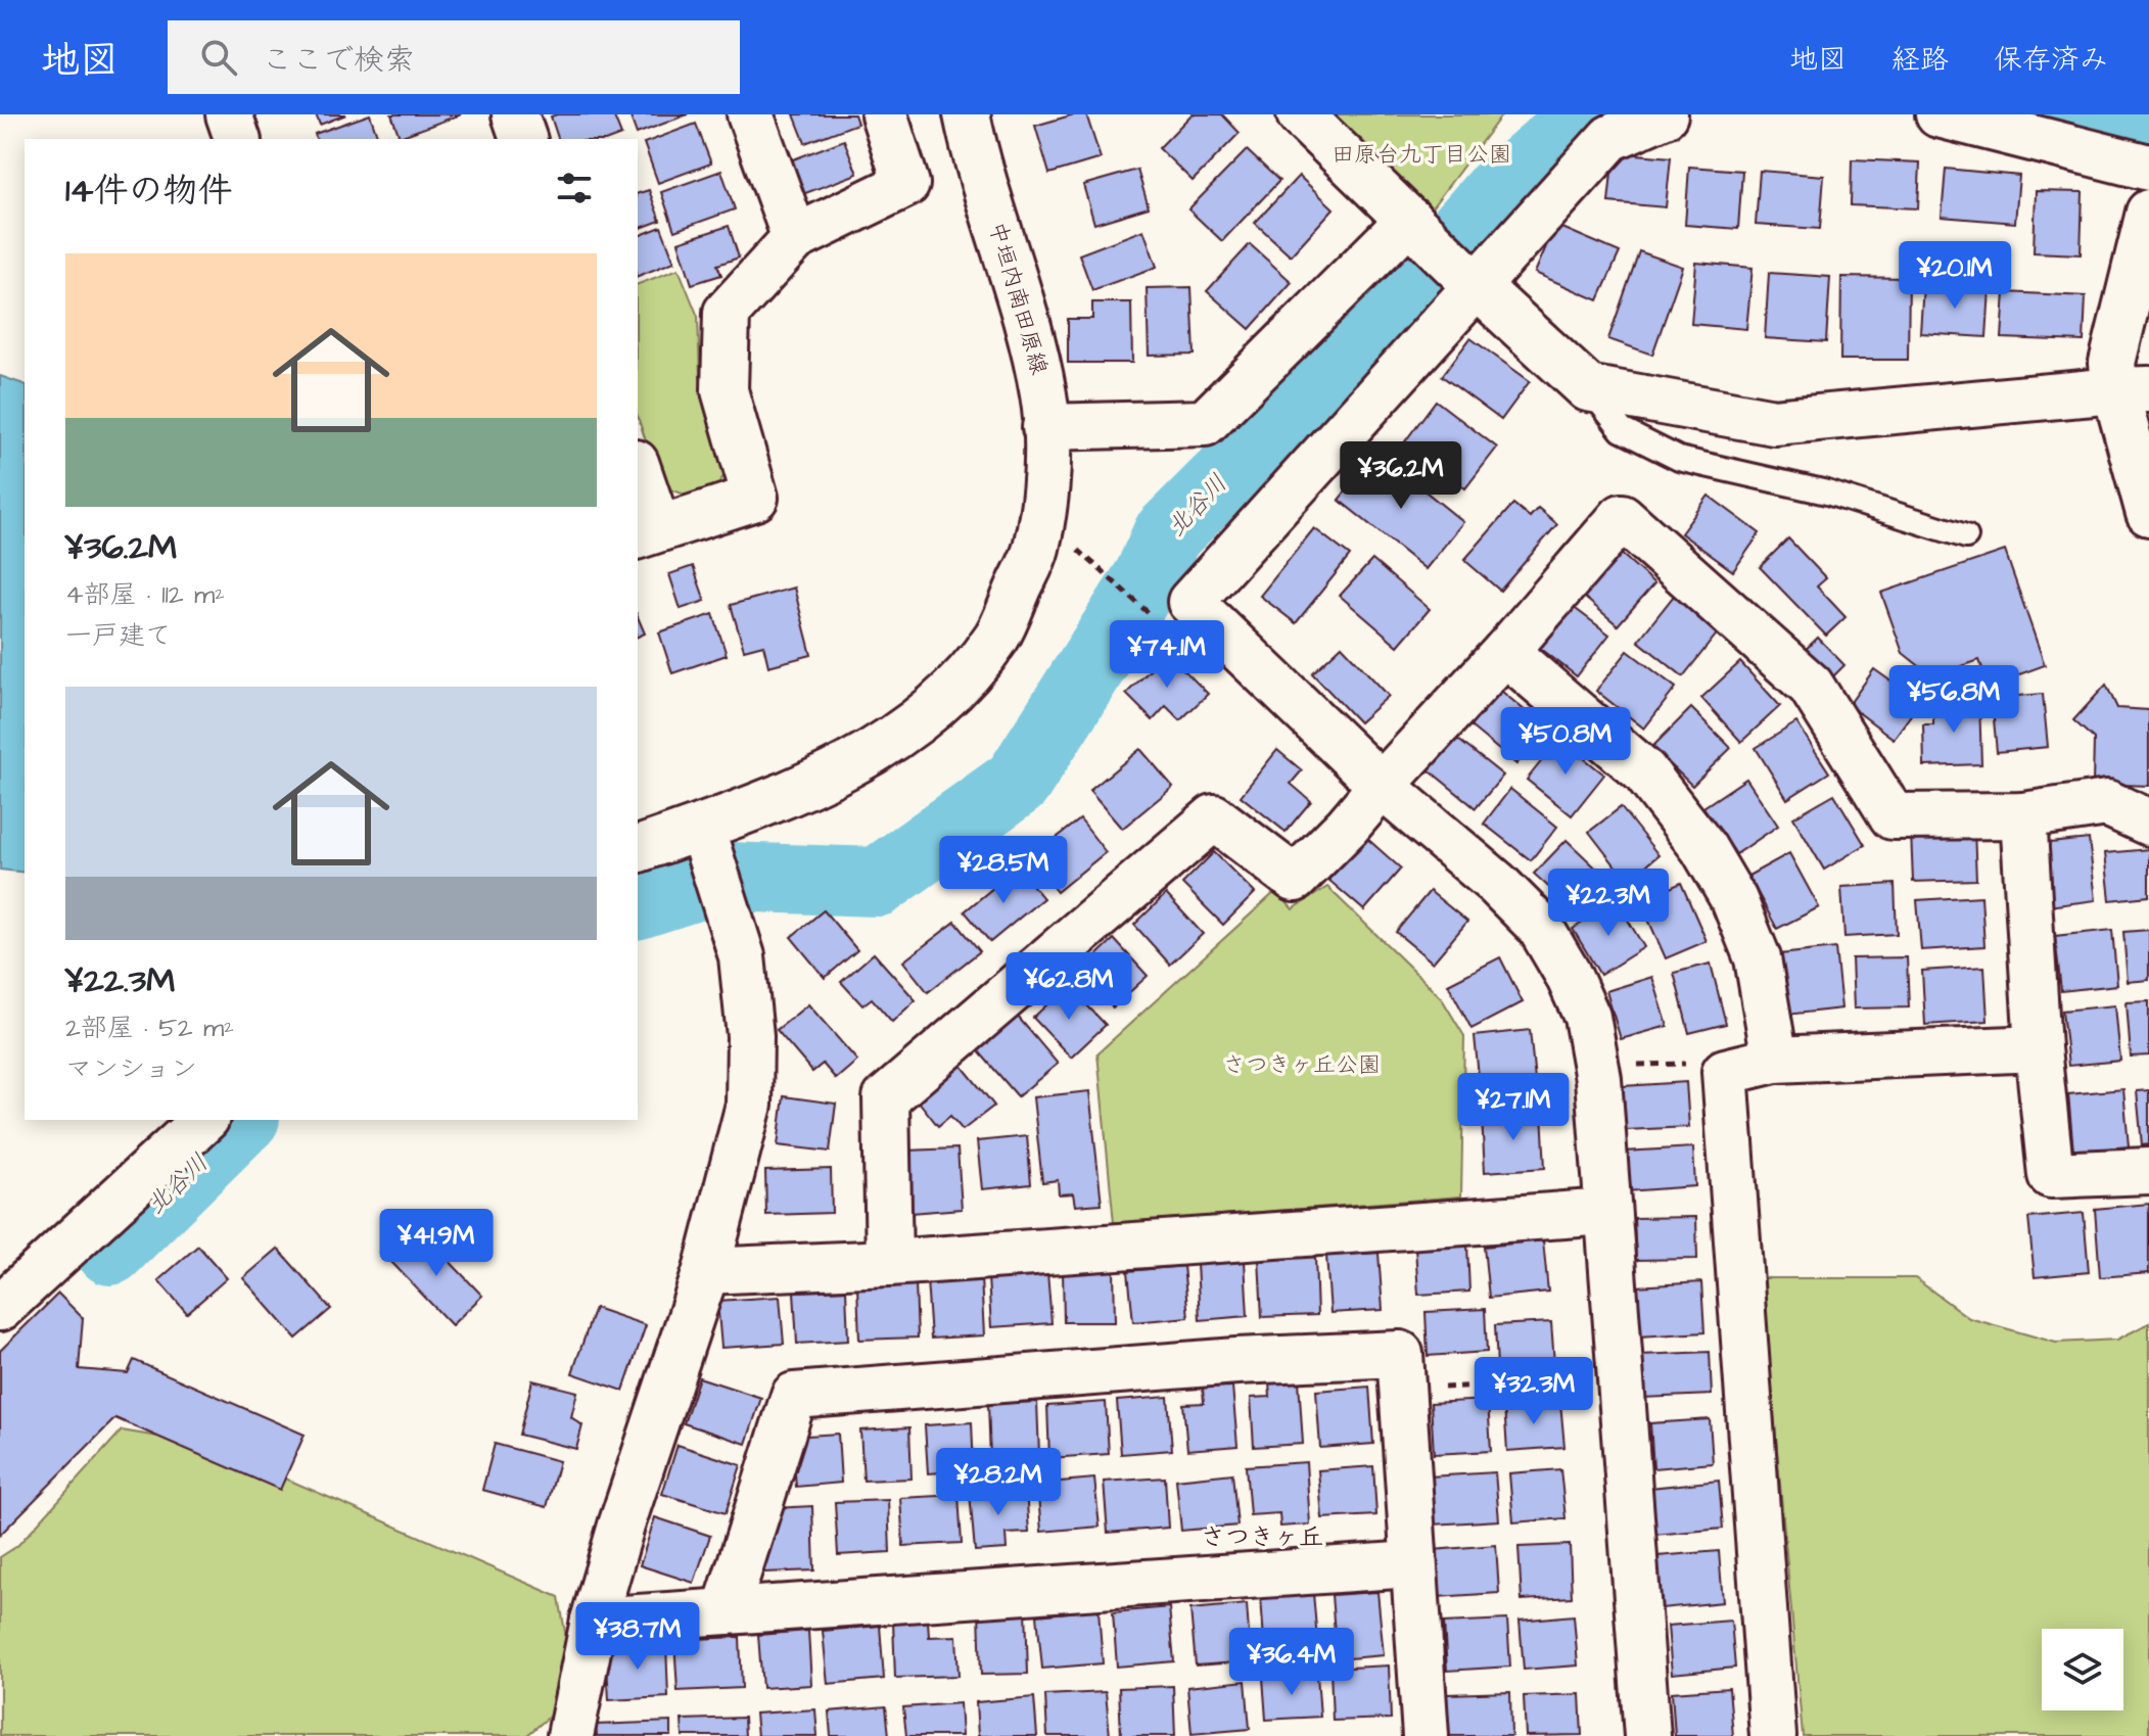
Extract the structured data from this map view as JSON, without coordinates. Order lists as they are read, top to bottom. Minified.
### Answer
{"streets":{"street":["中垣内南田原線"]},"districts":["さつきヶ丘"],"water":["北谷川"],"parks":["田原台九丁目公園","さつきヶ丘公園"],"page":{"header":"地図","search":"ここで検索","nav":["地図","経路","保存済み"],"heading":"14件の物件","list":[{"name":"¥36.2M","note":"4部屋 · 112 m² · 一戸建て"},{"name":"¥22.3M","note":"2部屋 · 52 m² · マンション"}],"price":["¥20.1M","¥36.2M","¥74.1M","¥56.8M","¥50.8M","¥28.5M","¥22.3M","¥62.8M","¥27.1M","¥41.9M","¥32.3M","¥28.2M","¥38.7M","¥36.4M"]}}
